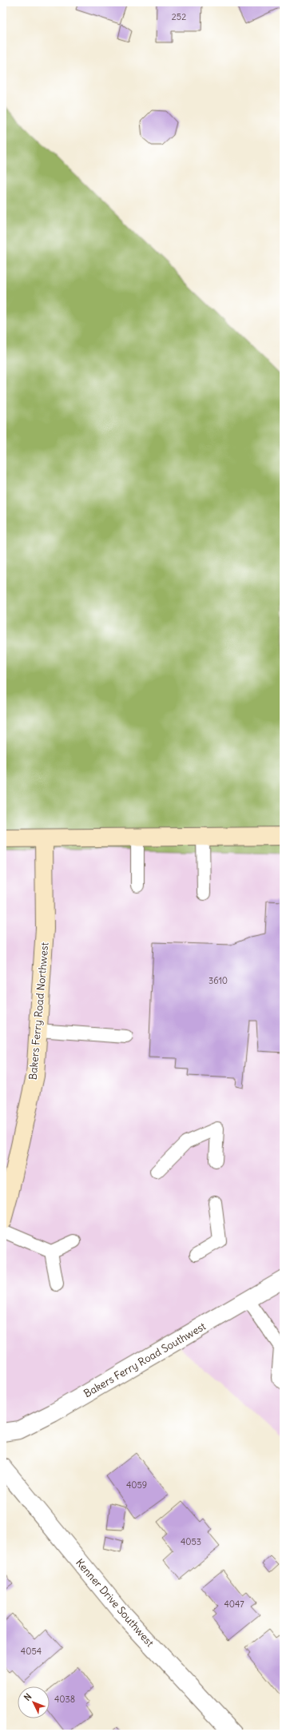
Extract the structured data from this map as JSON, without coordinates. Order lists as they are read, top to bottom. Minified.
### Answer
{"streets":{"street":["Bakers Ferry Road Northwest","Bakers Ferry Road Southwest","Kenner Drive Southwest"]},"house_numbers":["252","3610","4059","4053","4047","4054","4038"],"north":"top left"}
